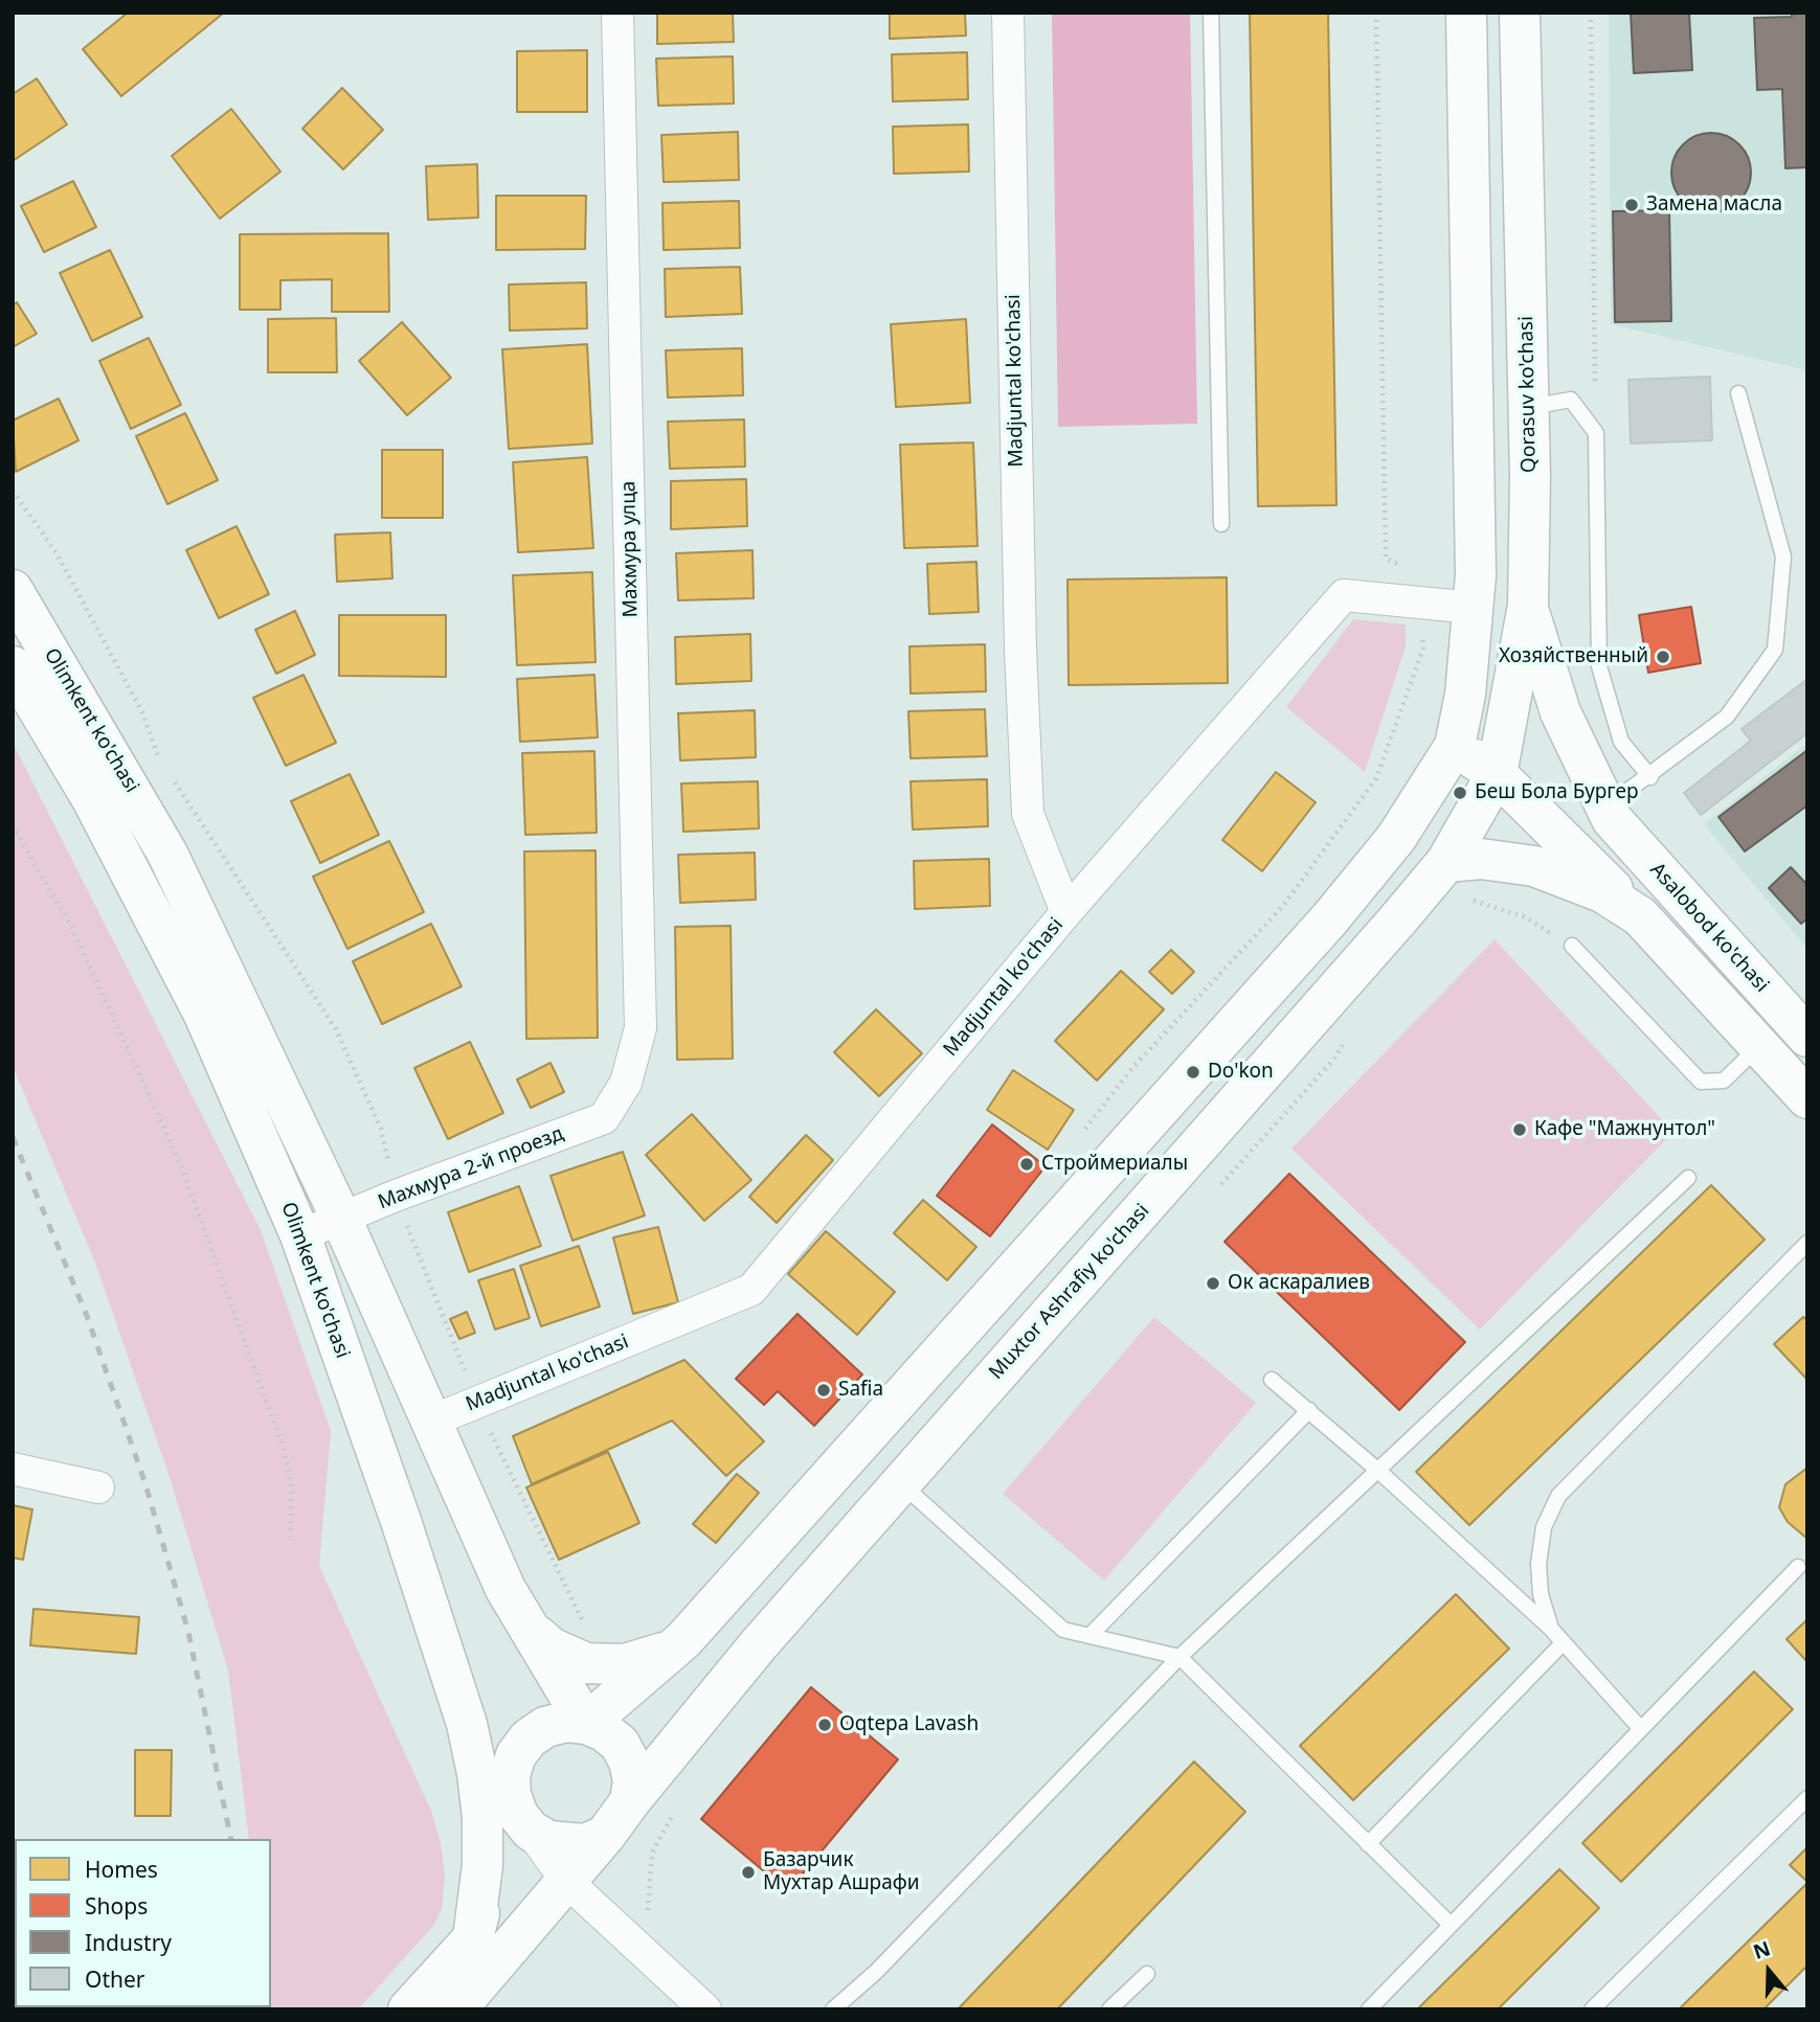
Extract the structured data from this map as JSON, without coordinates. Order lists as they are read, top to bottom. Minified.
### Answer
{"streets":{"main road":["Qorasuv ko'chasi","Olimkent ko'chasi","Asalobod ko'chasi","Muxtor Ashrafiy ko'chasi"],"street":["Madjuntal ko'chasi","Махмура улца","Махмура 2-й проезд"]},"crossings":[["Madjuntal ko'chasi","Olimkent ko'chasi"],["Qorasuv ko'chasi","Asalobod ko'chasi"],["Qorasuv ko'chasi","Muxtor Ashrafiy ko'chasi"],["Махмура улца","Махмура 2-й проезд"],["Olimkent ko'chasi","Махмура 2-й проезд"],["Olimkent ko'chasi","Muxtor Ashrafiy ko'chasi"],["Asalobod ko'chasi","Muxtor Ashrafiy ko'chasi"]],"places":["Замена масла","Хозяйственный","Беш Бола Бургер","Do'kon","Кафе \"Мажнунтол\"","Строймериалы","Ок аскаралиев","Safia","Oqtepa Lavash","Базарчик Мухтар Ашрафи"],"legend":["Homes","Shops","Industry","Other"],"north":"top"}
